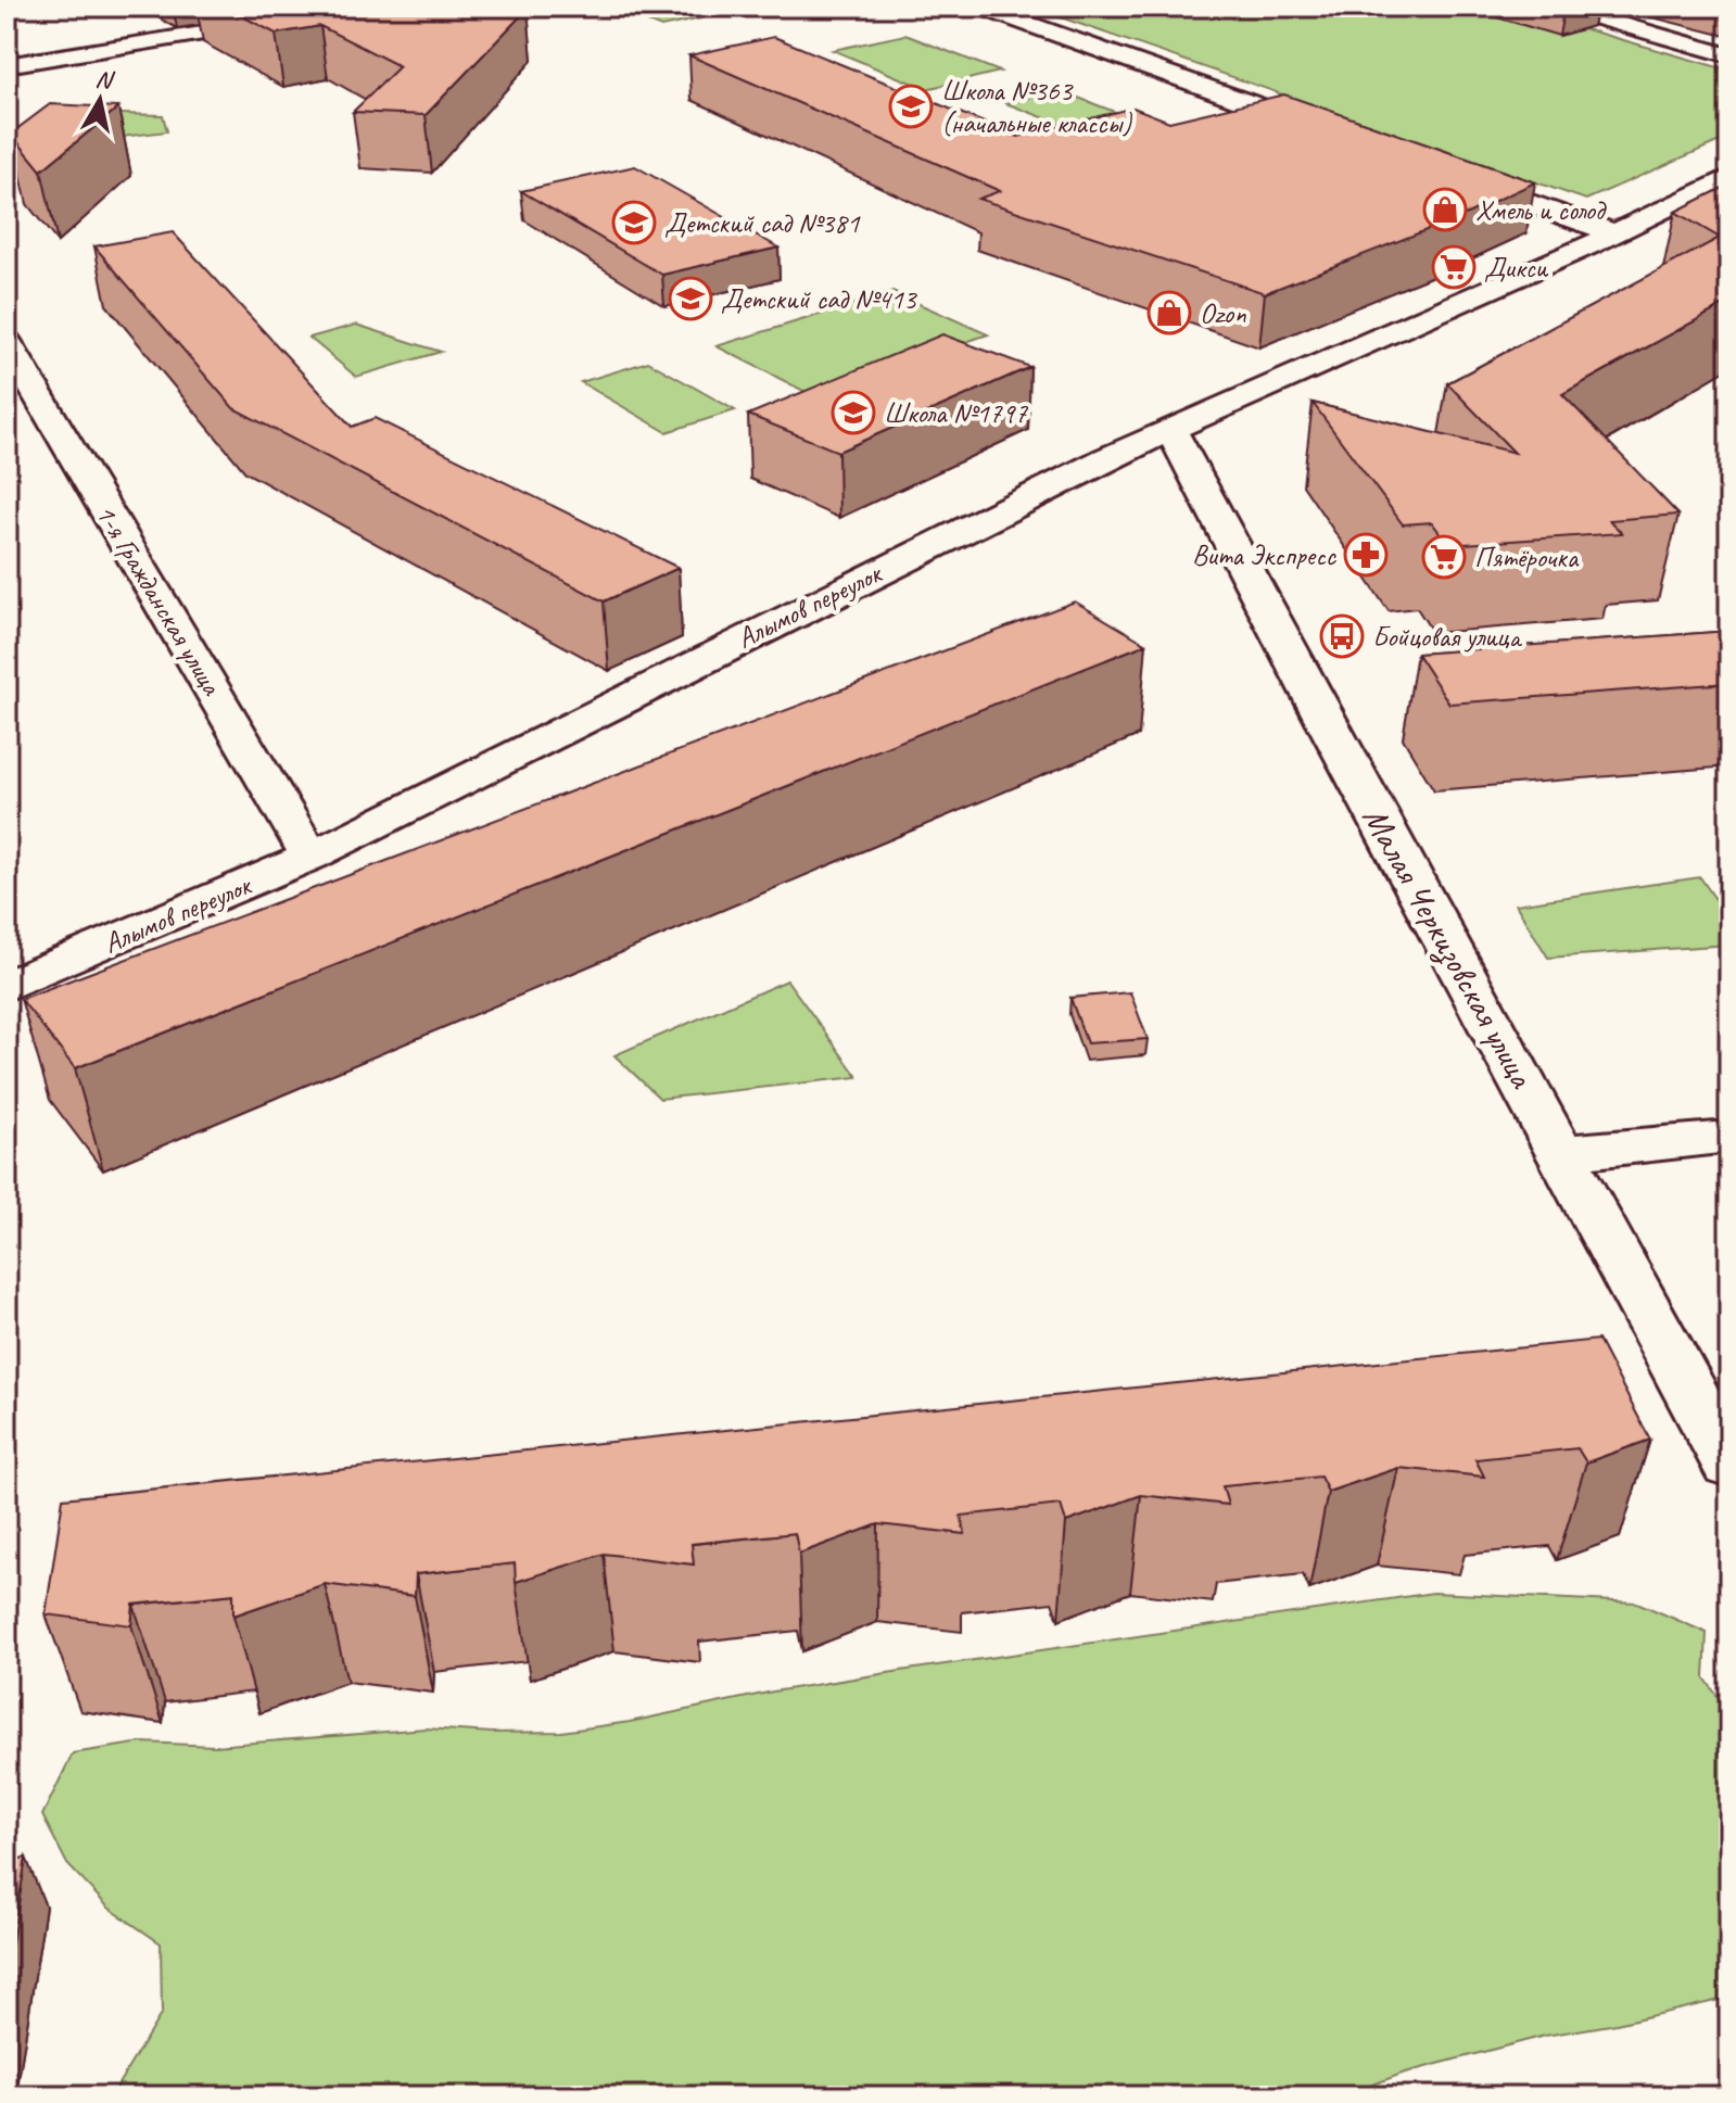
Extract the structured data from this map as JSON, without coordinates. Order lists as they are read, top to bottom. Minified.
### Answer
{"streets":{"street":["1-я Гражданская улица","Алымов переулок","Малая Черкизовская улица"]},"crossings":[["1-я Гражданская улица","Алымов переулок"],["Алымов переулок","Малая Черкизовская улица"]],"places":{"school or university":["Школа №363 (начальные классы)","Детский сад №381","Детский сад №413","Школа №1797"],"shop":["Хмель и солод","Ozon"],"supermarket":["Дикси","Пятёрочка"],"pharmacy":["Вита Экспресс"],"bus stop":["Бойцовая улица"]},"north":"top"}
